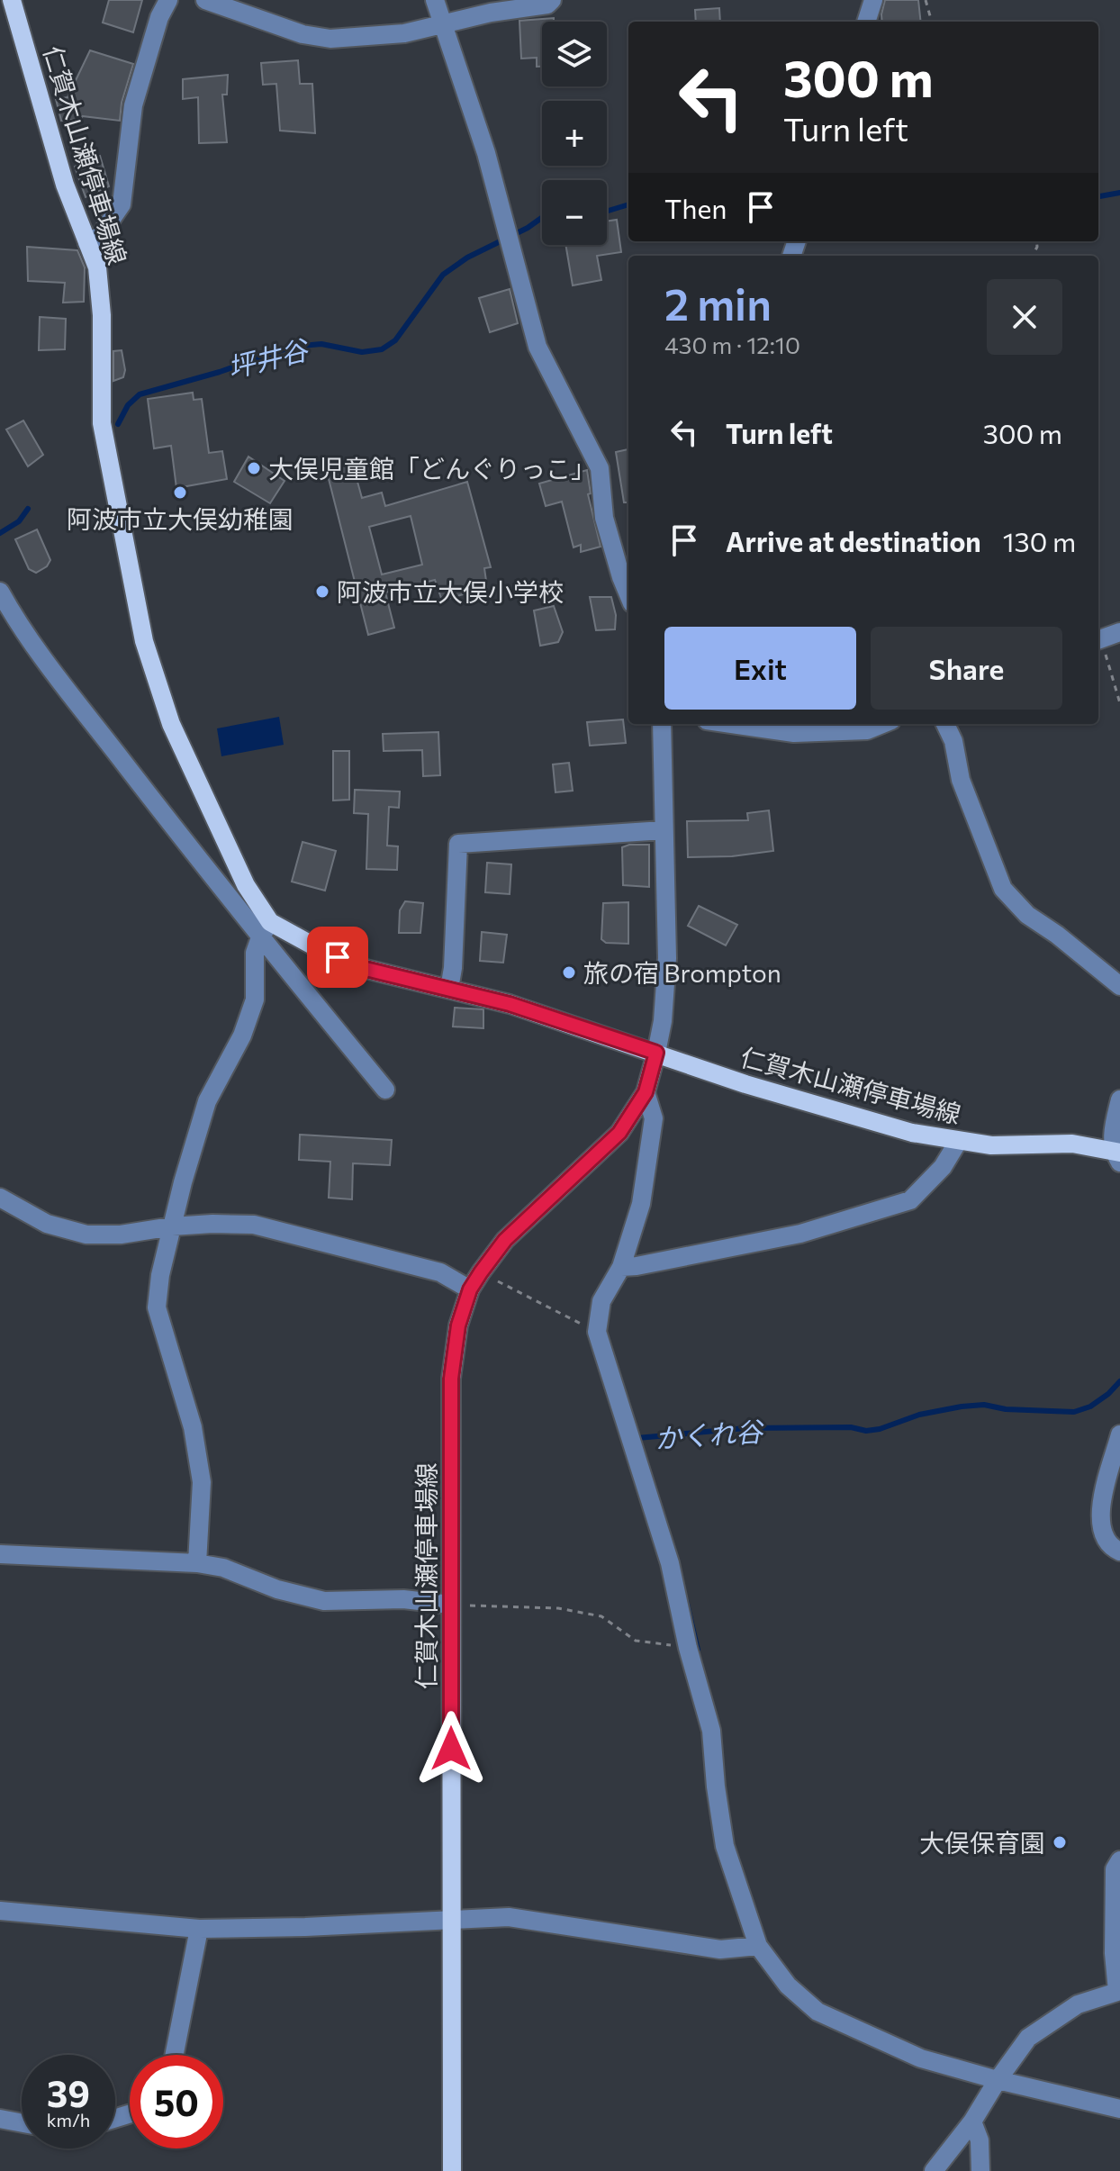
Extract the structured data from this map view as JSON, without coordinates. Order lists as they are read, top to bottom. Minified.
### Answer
{"streets":{"main road":["仁賀木山瀬停車場線"]},"water":["坪井谷","かくれ谷"],"places":["大俣児童館「どんぐりっこ」","阿波市立大俣幼稚園","阿波市立大俣小学校","旅の宿 Brompton","大俣保育園"],"page":{"map_buttons":["+","−"],"turn":["300 m","Turn left"],"then":"Then","heading":["2 min","430 m · 12:10"],"list":[{"name":"Turn left","value":"300 m"},{"name":"Arrive at destination","value":"130 m"}],"buttons":["Exit","Share"],"speed":"39 km/h","limit":"50"}}
